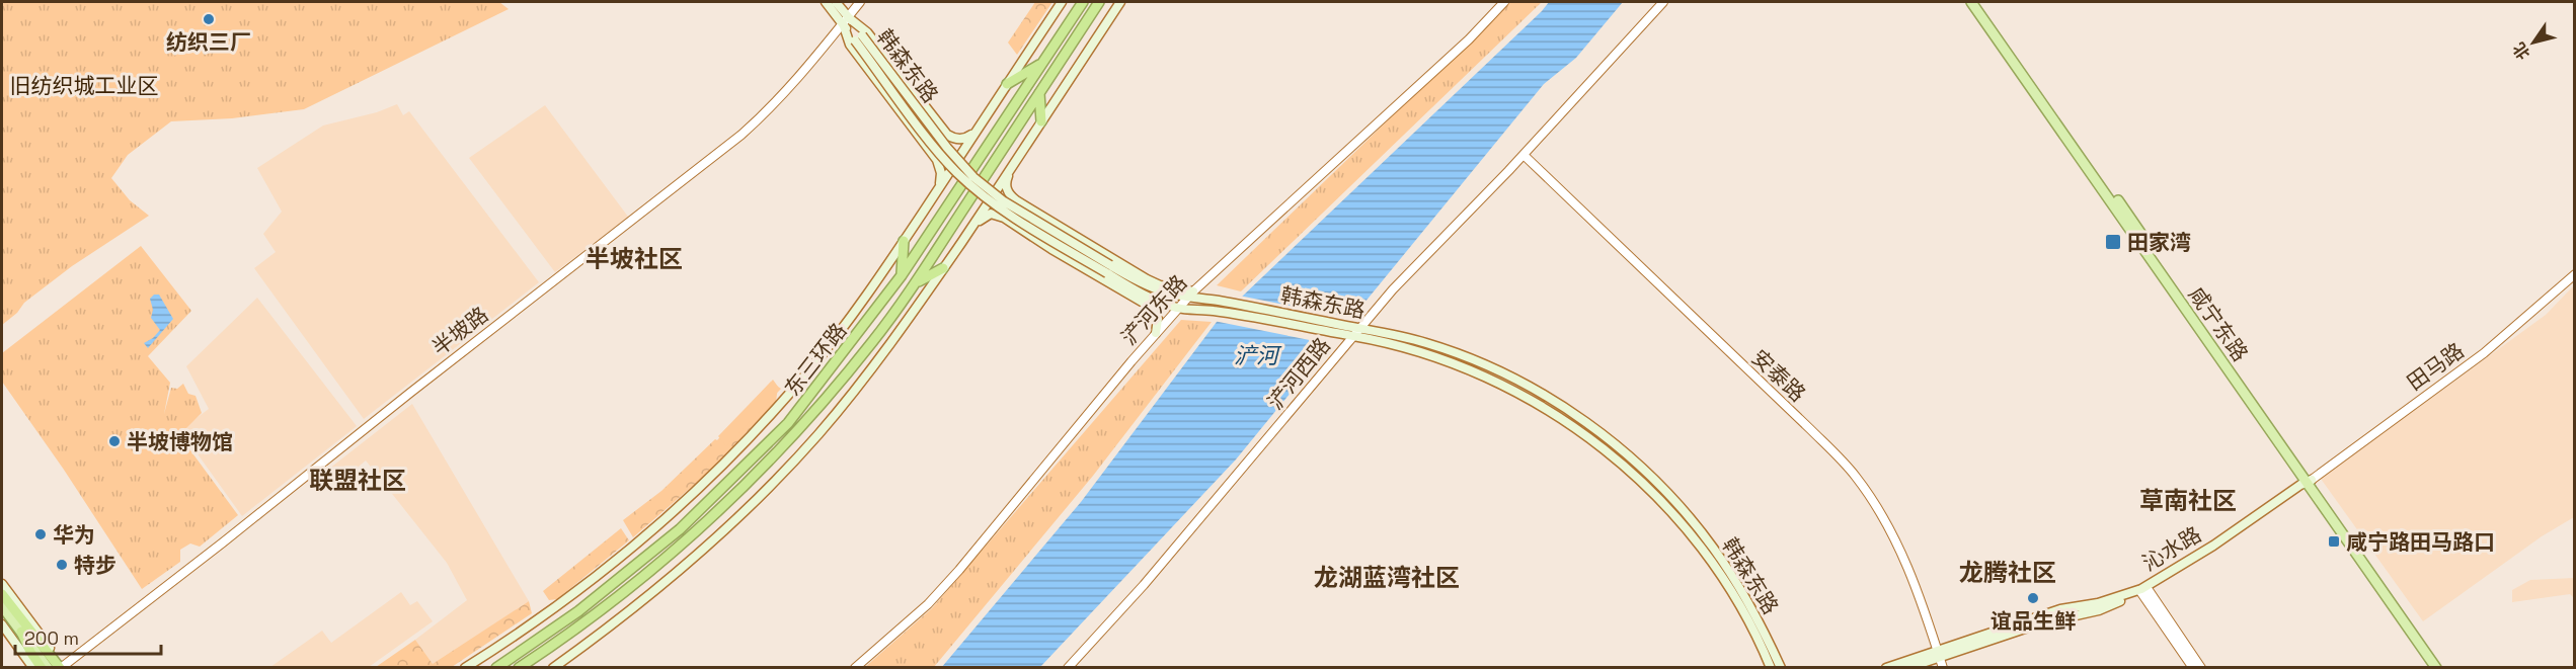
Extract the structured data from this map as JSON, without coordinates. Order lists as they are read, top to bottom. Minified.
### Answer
{"streets":{"highway":["东三环路"],"main road":["韩森东路","咸宁东路","沁水路"],"street":["浐河东路","半坡路","田马路","浐河西路","安泰路"]},"crossings":[["韩森东路","浐河东路"],["韩森东路","半坡路"],["韩森东路","浐河西路"],["咸宁东路","田马路"],["咸宁东路","沁水路"],["田马路","沁水路"],["浐河西路","安泰路"],["安泰路","沁水路"]],"districts":["半坡社区","联盟社区","草南社区","龙腾社区","龙湖蓝湾社区"],"water":["浐河"],"parks":["旧纺织城工业区"],"places":{"other":["纺织三厂","半坡博物馆","华为","特步","谊品生鲜"],"transit":["田家湾","咸宁路田马路口"]},"scale_bar":"200 m","north":"bottom left"}
